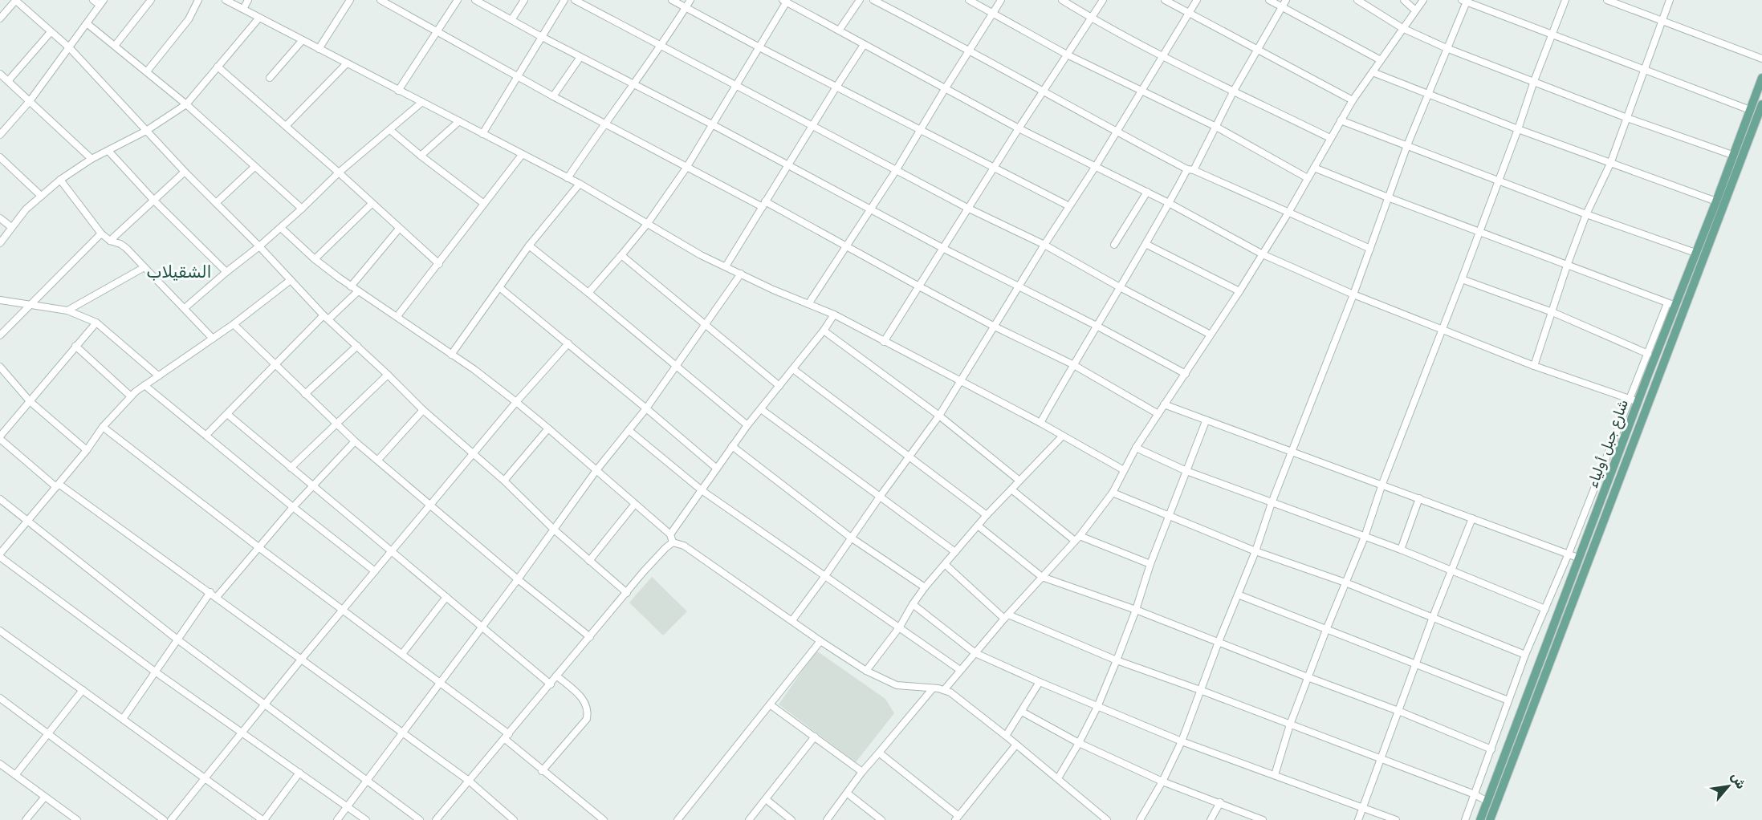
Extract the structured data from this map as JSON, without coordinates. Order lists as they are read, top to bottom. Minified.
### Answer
{"streets":{"main road":["شارع جبل أولياء"]},"districts":["الشقيلاب"],"north":"top right"}
